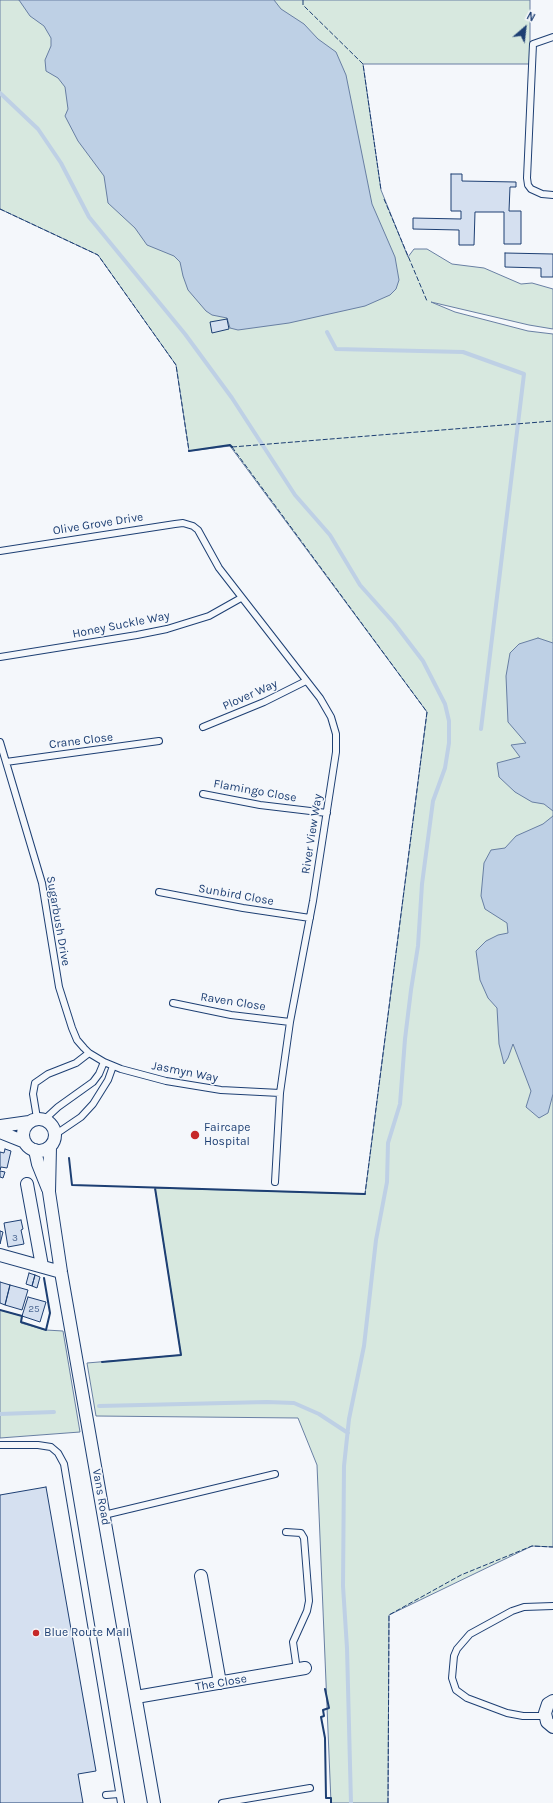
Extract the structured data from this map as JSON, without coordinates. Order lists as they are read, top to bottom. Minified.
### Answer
{"streets":{"street":["Vans Road","The Close"],"lane":["Olive Grove Drive","Honey Suckle Way","Plover Way","Crane Close","Flamingo Close","River View Way","Sunbird Close","Sugarbush Drive","Raven Close","Jasmyn Way"]},"crossings":[["Olive Grove Drive","River View Way"],["Honey Suckle Way","River View Way"],["Plover Way","River View Way"],["Crane Close","Sugarbush Drive"],["Flamingo Close","River View Way"],["River View Way","Sunbird Close"],["River View Way","Raven Close"],["River View Way","Jasmyn Way"],["Sugarbush Drive","Jasmyn Way"],["Vans Road","The Close"]],"places":["Faircape Hospital","Blue Route Mall"],"house_numbers":["3","25"],"north":"top right"}
